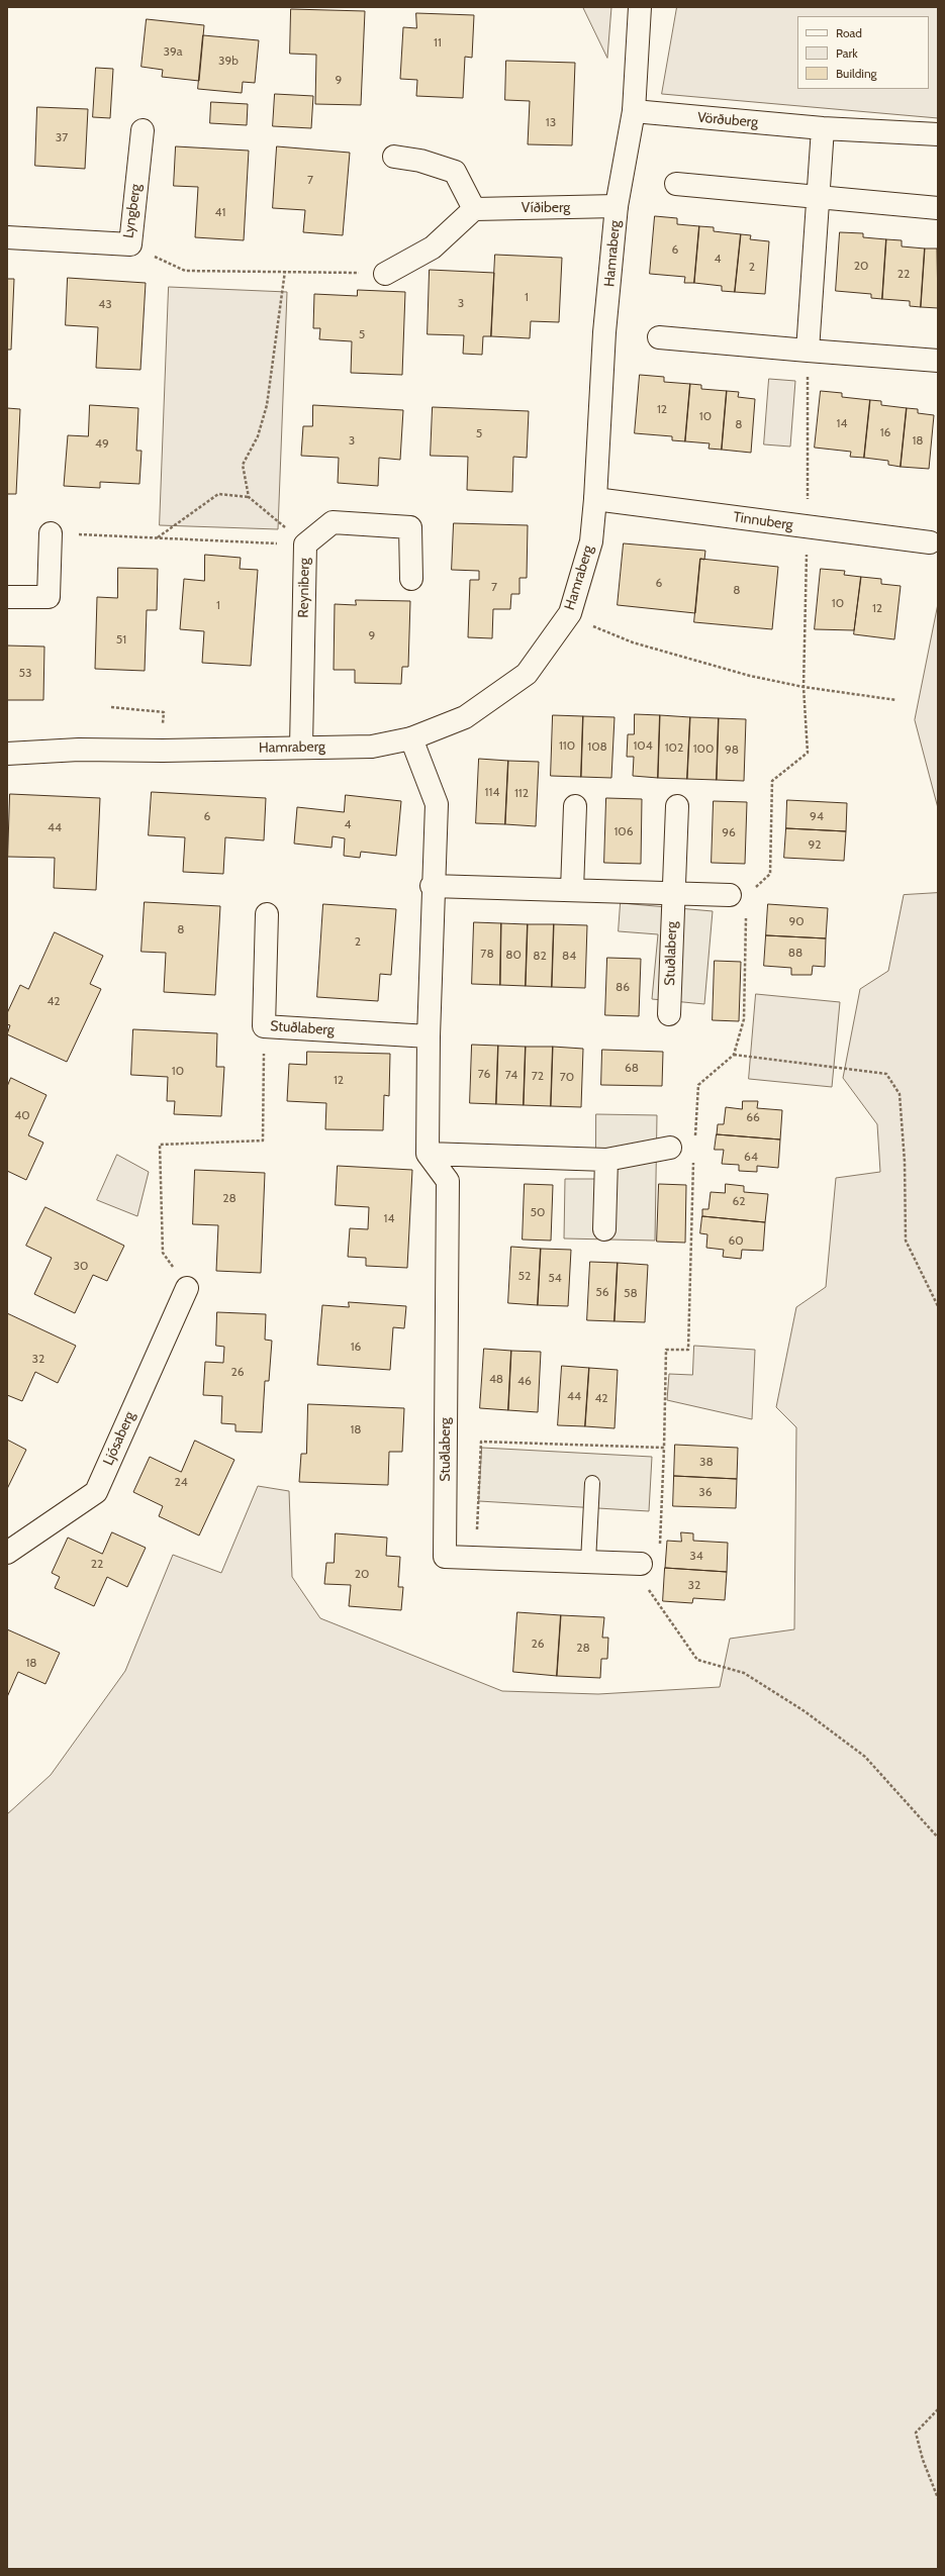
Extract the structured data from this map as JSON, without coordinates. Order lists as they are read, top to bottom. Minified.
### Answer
{"streets":{"street":["Vörðuberg","Víðiberg","Lyngberg","Hamraberg","Tinnuberg","Reyniberg","Stuðlaberg","Ljósaberg"]},"crossings":[["Vörðuberg","Hamraberg"],["Víðiberg","Hamraberg"],["Hamraberg","Tinnuberg"],["Hamraberg","Reyniberg"]],"house_numbers":["11","39a","39b","9","13","37","7","41","6","4","20","2","22","1","3","43","5","12","10","14","8","16","5","3","18","49","6","7","8","10","1","12","9","51","53","110","104","108","102","100","98","114","112","6","94","4","44","106","96","92","90","8","2","88","78","80","82","84","86","42","68","10","76","74","72","70","12","40","66","64","28","62","50","14","60","30","52","54","56","58","16","32","26","48","46","44","42","18","38","24","36","34","22","20","32","26","28","18"],"legend":["Road","Park","Building"]}
